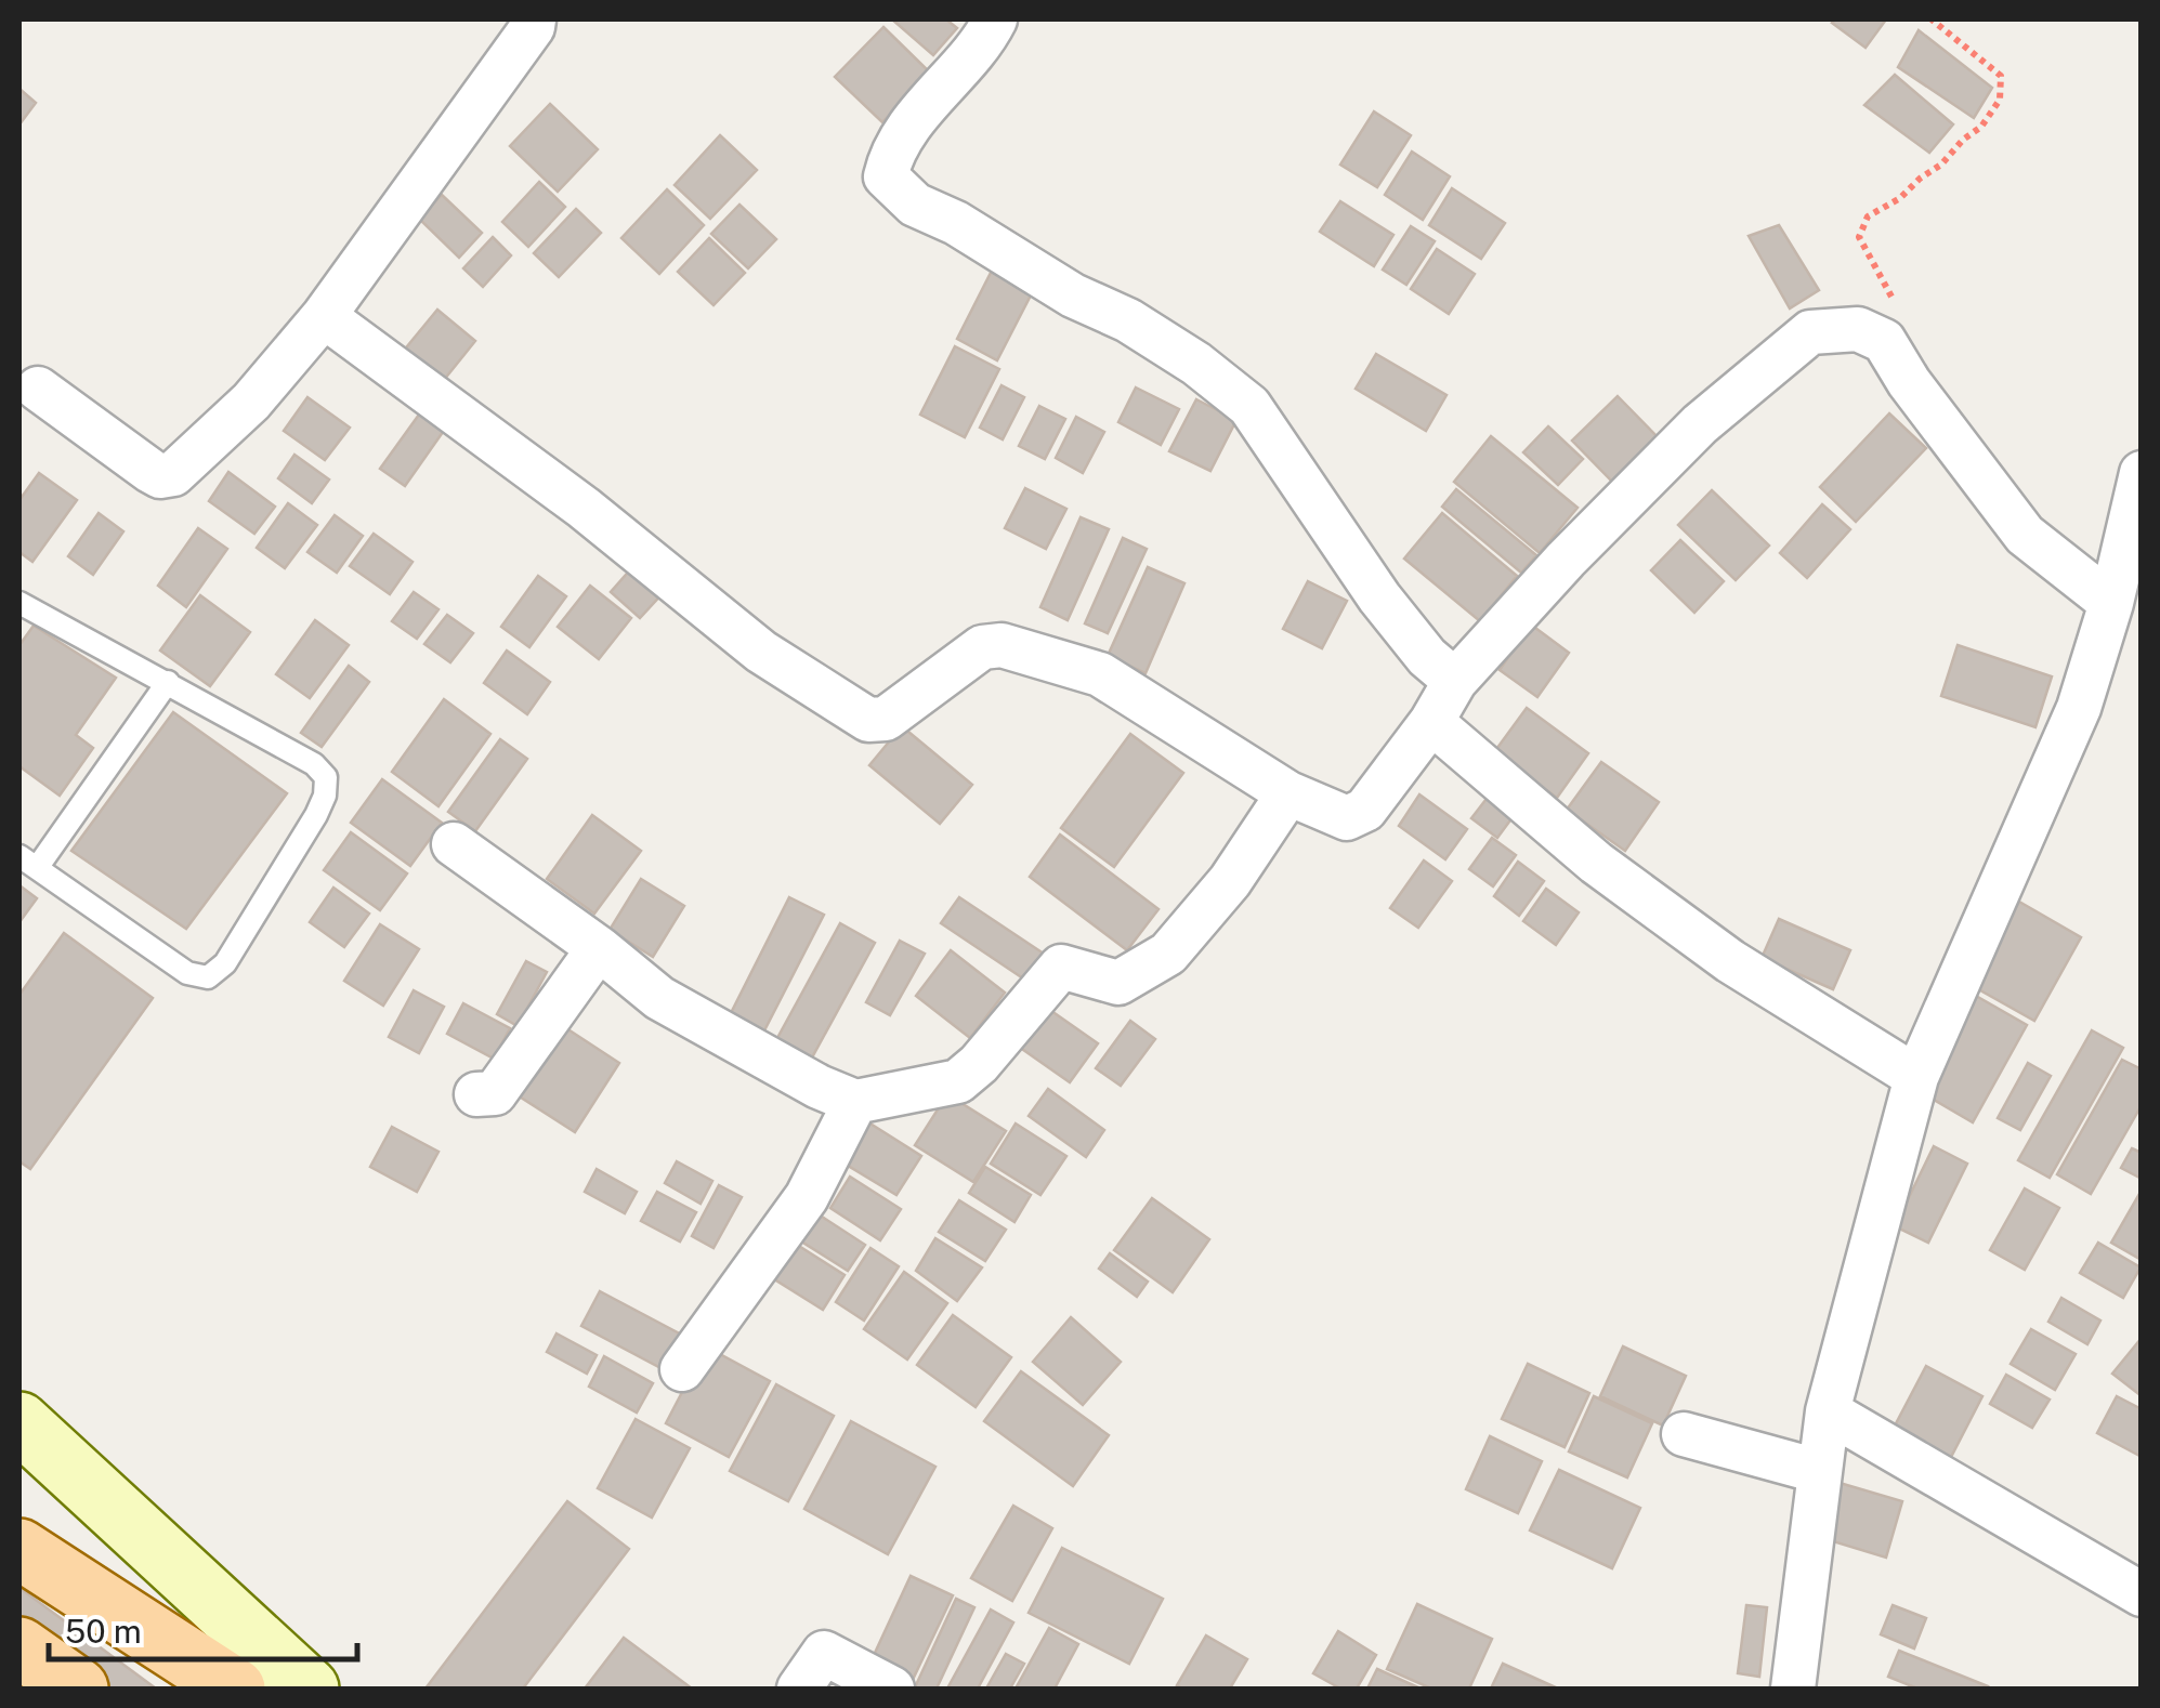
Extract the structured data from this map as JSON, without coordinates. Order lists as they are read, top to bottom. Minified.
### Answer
{"scale_bar":"50 m"}
